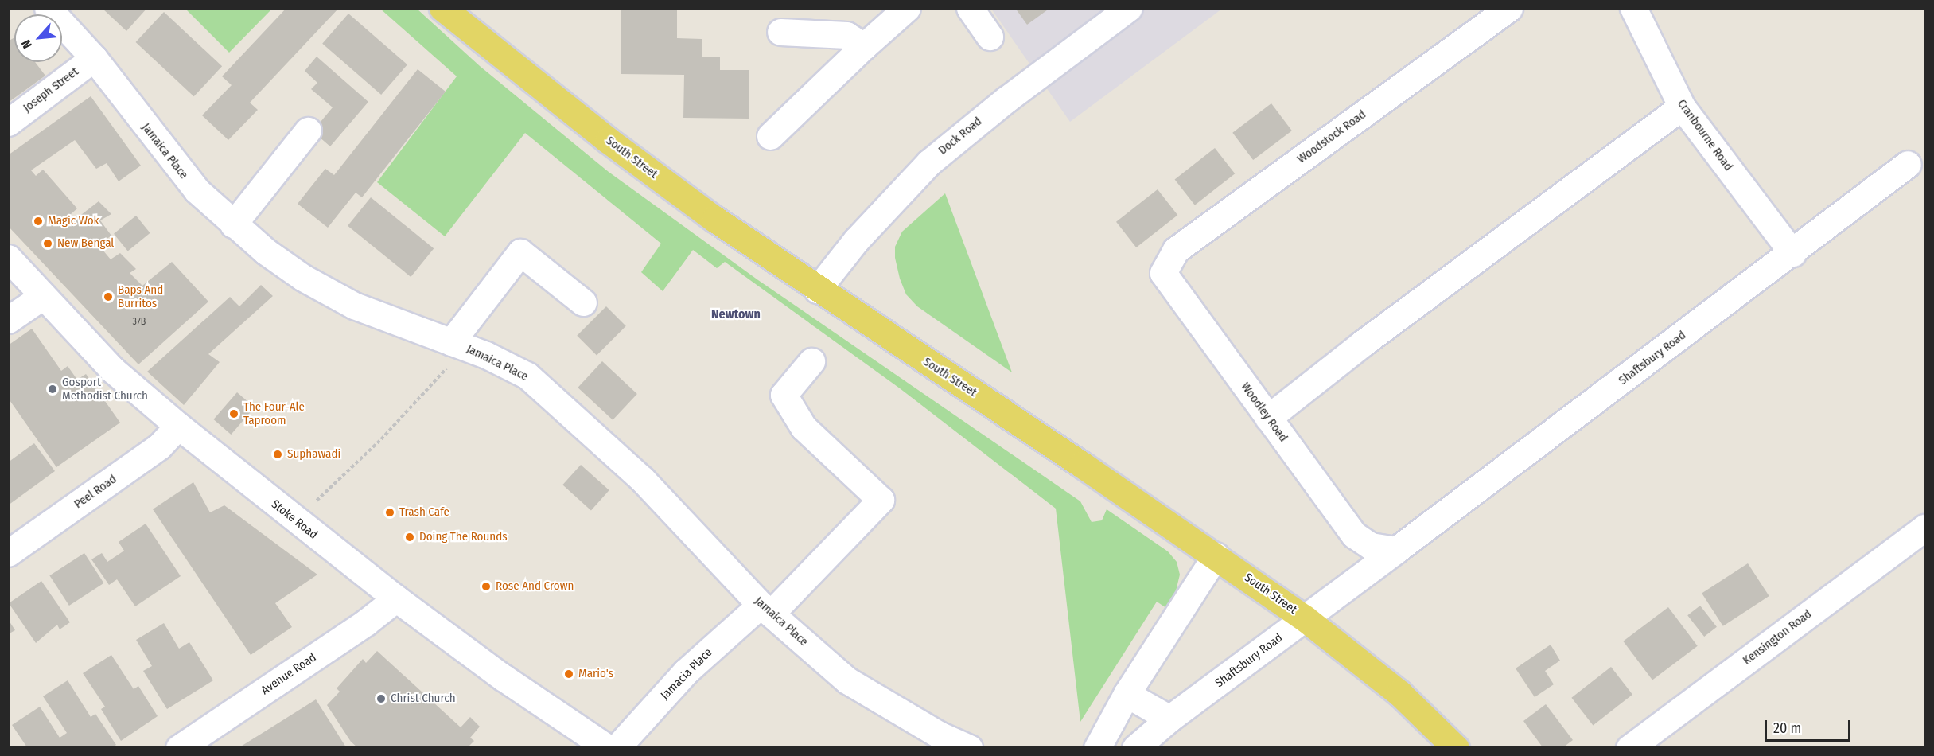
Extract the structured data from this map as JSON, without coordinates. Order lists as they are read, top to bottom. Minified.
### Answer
{"streets":{"main road":["South Street"],"street":["Joseph Street","Cranbourne Road","Dock Road","Woodstock Road","Jamaica Place","Shaftsbury Road","Woodley Road","Peel Road","Stoke Road","Kensington Road","Avenue Road","Jamacia Place"]},"crossings":[["Joseph Street","Jamaica Place"],["Cranbourne Road","Shaftsbury Road"],["Dock Road","South Street"],["Woodstock Road","Woodley Road"],["Jamaica Place","Jamacia Place"],["South Street","Shaftsbury Road"],["Shaftsbury Road","Woodley Road"],["Peel Road","Stoke Road"],["Stoke Road","Avenue Road"]],"districts":["Newtown"],"places":["Magic Wok","New Bengal","Baps And Burritos","Gosport Methodist Church","The Four-Ale Taproom","Suphawadi","Trash Cafe","Doing The Rounds","Rose And Crown","Mario's","Christ Church"],"house_numbers":["37B"],"scale_bar":"20 m","north":"bottom left"}
